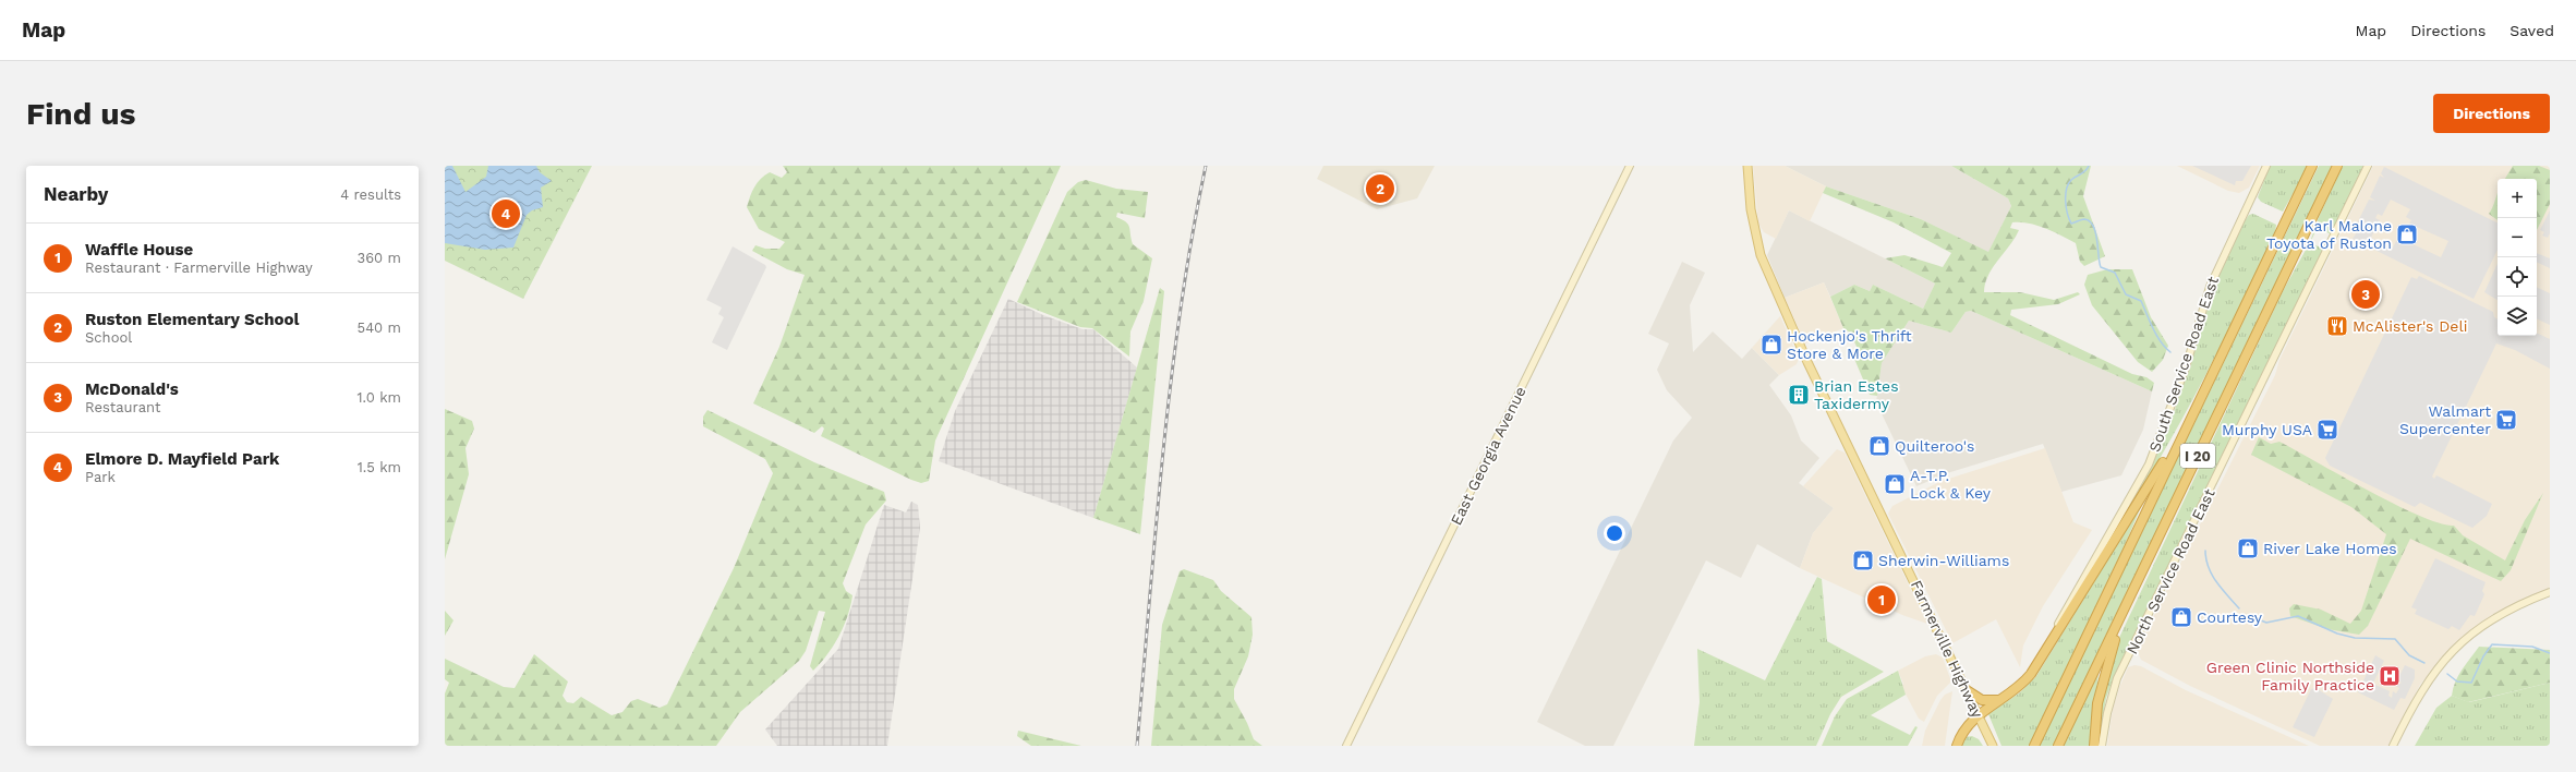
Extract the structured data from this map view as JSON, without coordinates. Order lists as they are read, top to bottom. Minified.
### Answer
{"streets":{"highway":["I 20"],"main road":["South Service Road East","East Georgia Avenue","North Service Road East","Farmerville Highway"]},"places":{"shop":["Karl Malone Toyota of Ruston","Hockenjo's Thrift Store & More","Quilteroo's","A-T.P. Lock & Key","River Lake Homes","Sherwin-Williams","Courtesy"],"restaurant":["McAlister's Deli"],"building":["Brian Estes Taxidermy"],"supermarket":["Walmart Supercenter","Murphy USA"],"hospital":["Green Clinic Northside Family Practice"]},"page":{"header":"Map","nav":["Map","Directions","Saved"],"buttons":"Directions","title":"Find us","heading":["Nearby","4 results"],"pins":["2","4","3","1"],"map_buttons":["+","−"],"list":[{"mark":"1","name":"Waffle House","note":"Restaurant · Farmerville Highway","value":"360 m"},{"mark":"2","name":"Ruston Elementary School","note":"School","value":"540 m"},{"mark":"3","name":"McDonald's","note":"Restaurant","value":"1.0 km"},{"mark":"4","name":"Elmore D. Mayfield Park","note":"Park","value":"1.5 km"}]}}
